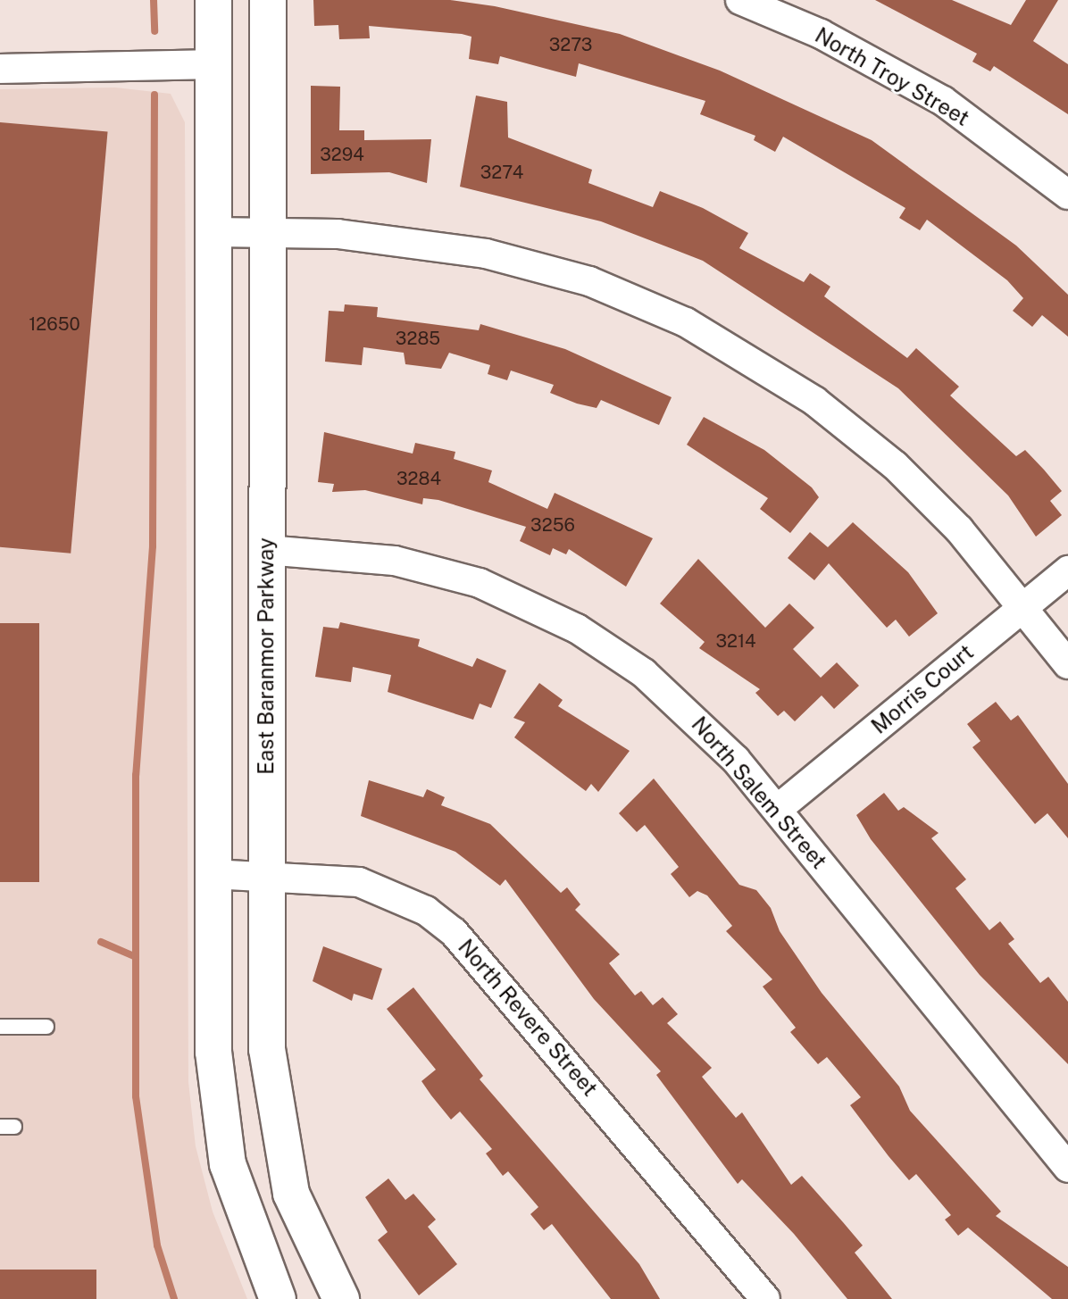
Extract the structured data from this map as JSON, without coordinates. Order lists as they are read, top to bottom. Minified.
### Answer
{"streets":{"street":["North Troy Street","East Baranmor Parkway","Morris Court","North Salem Street","North Revere Street"]},"crossings":[["East Baranmor Parkway","North Salem Street"],["East Baranmor Parkway","North Revere Street"],["Morris Court","North Salem Street"]],"house_numbers":["3273","3294","3274","12650","3285","3284","3256","3214"]}
